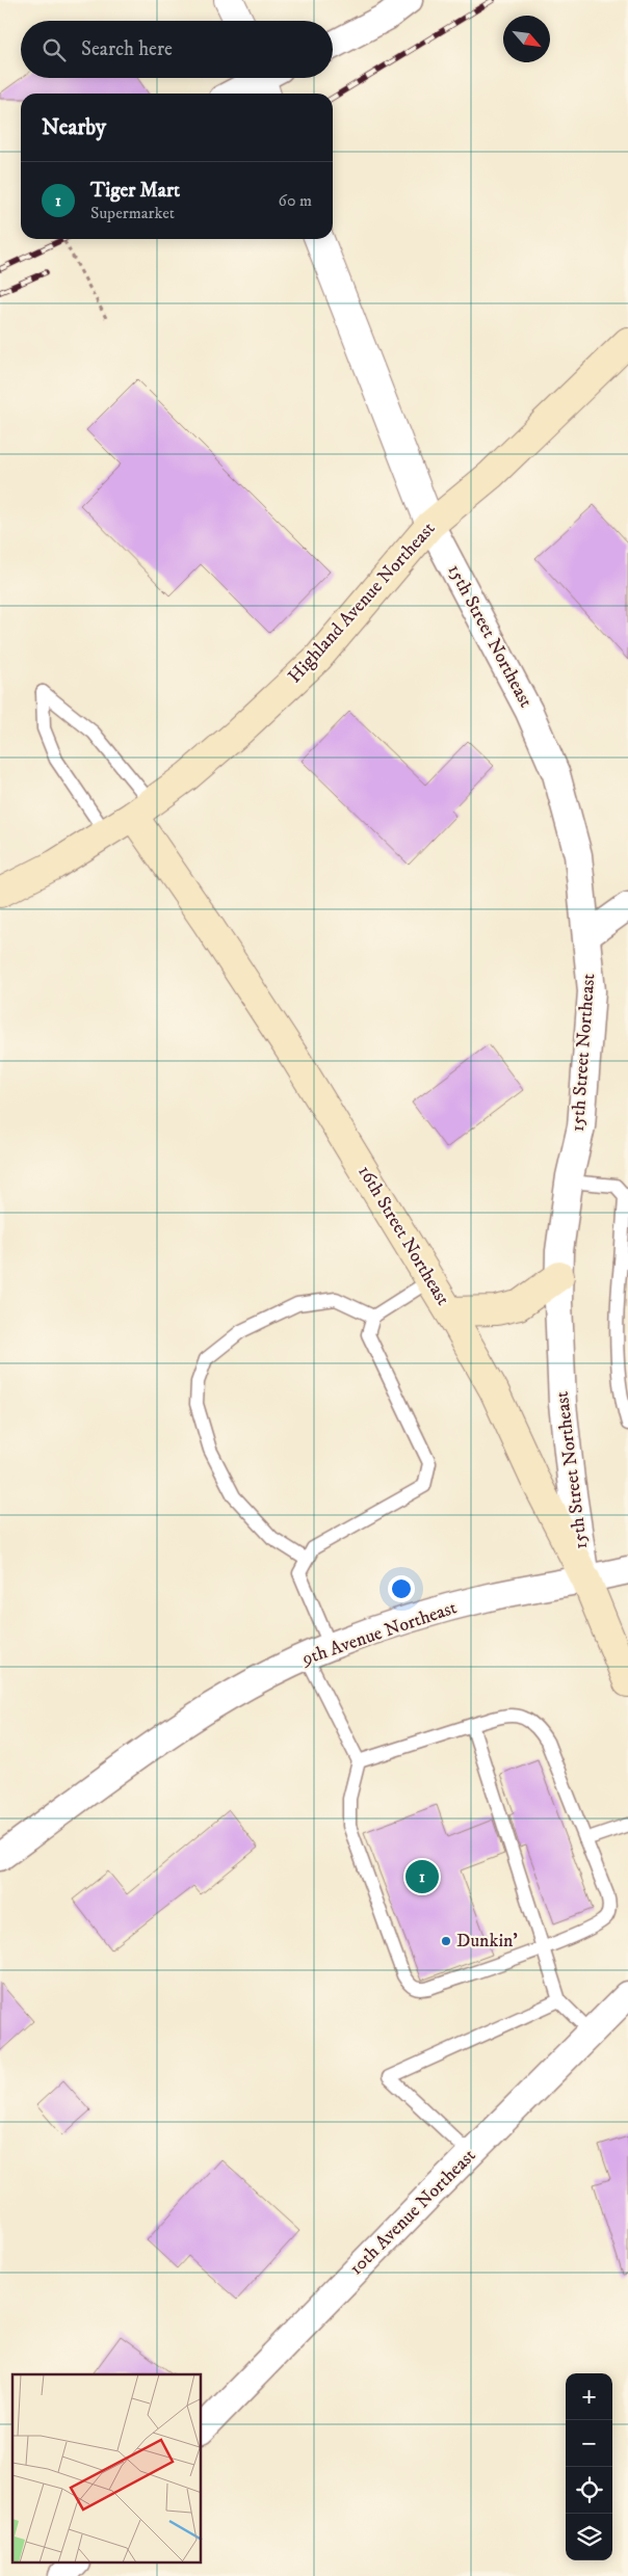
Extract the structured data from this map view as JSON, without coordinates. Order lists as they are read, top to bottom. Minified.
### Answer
{"streets":{"main road":["Highland Avenue Northeast","16th Street Northeast"],"street":["15th Street Northeast","9th Avenue Northeast","10th Avenue Northeast"]},"crossings":[["Highland Avenue Northeast","15th Street Northeast"],["Highland Avenue Northeast","16th Street Northeast"],["15th Street Northeast","16th Street Northeast"],["15th Street Northeast","9th Avenue Northeast"],["16th Street Northeast","9th Avenue Northeast"]],"places":["Dunkin'"],"north":"bottom right","page":{"search":"Search here","heading":"Nearby","list":[{"mark":"1","name":"Tiger Mart","note":"Supermarket","value":"60 m"}],"pins":"1","map_buttons":["+","−"]}}
